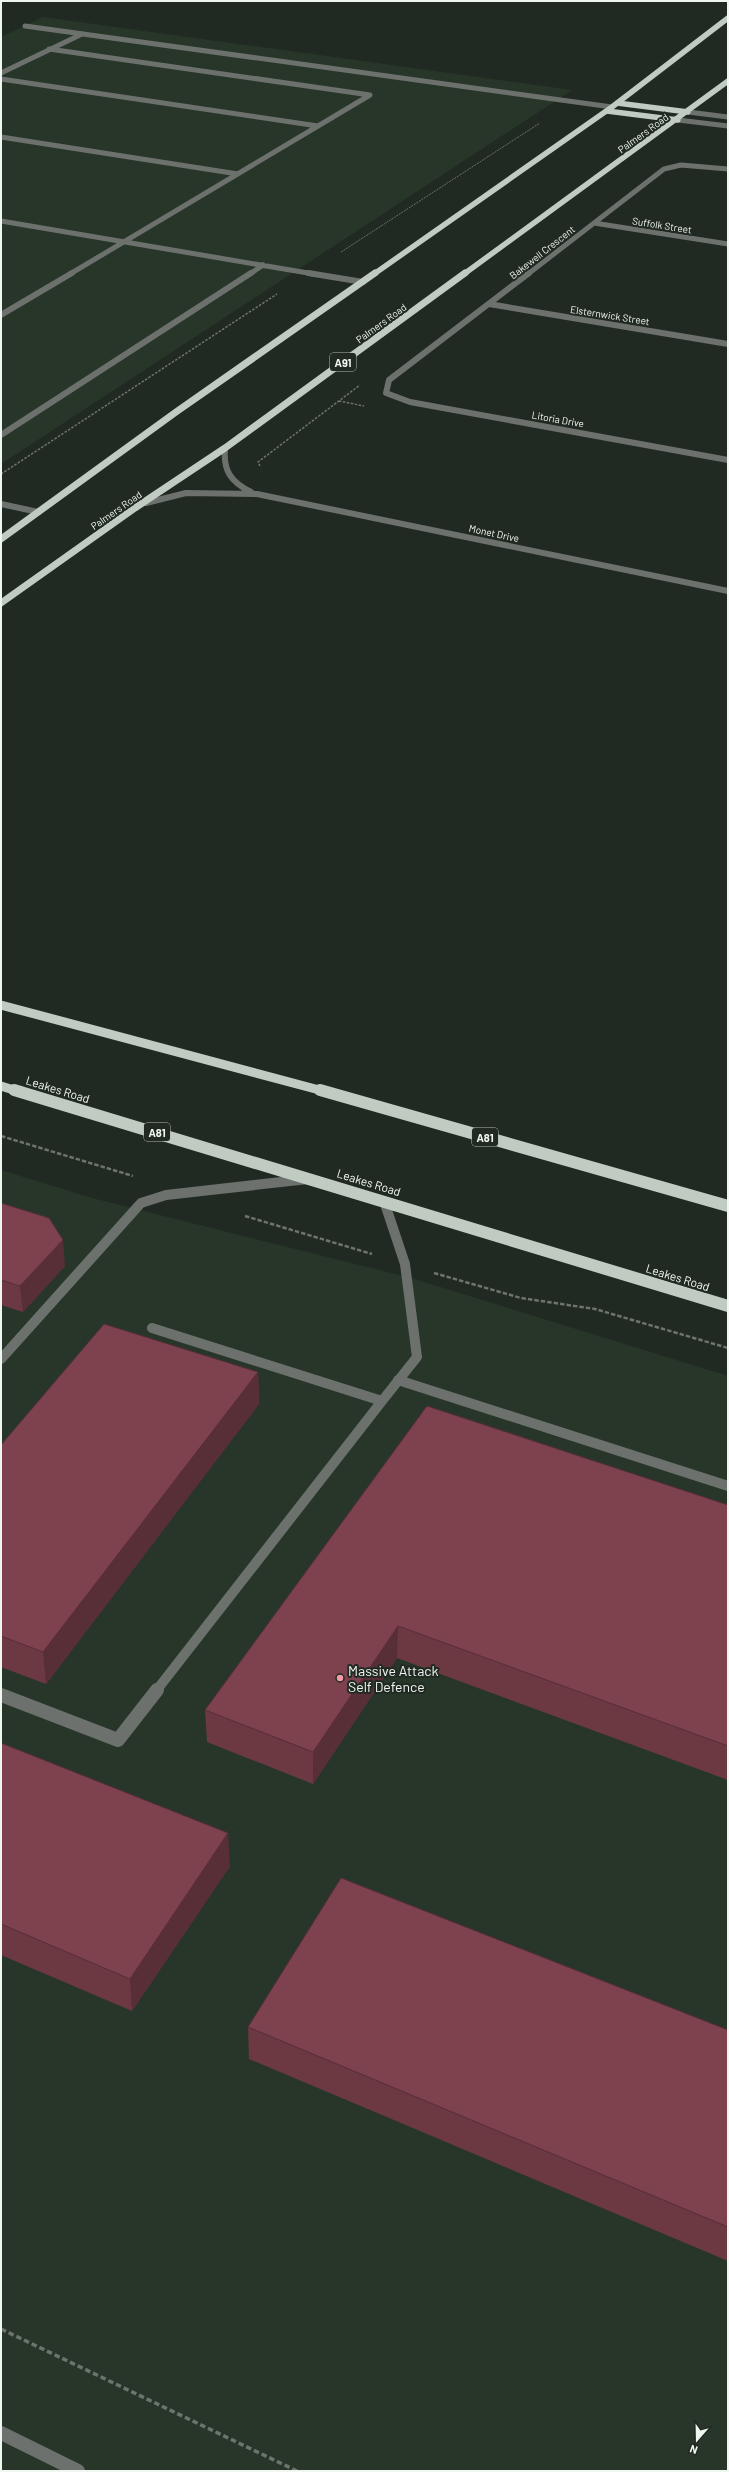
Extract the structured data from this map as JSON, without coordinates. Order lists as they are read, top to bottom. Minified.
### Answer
{"streets":{"highway":["Palmers Road","A91","Leakes Road","A81"],"street":["Suffolk Street","Bakewell Crescent","Elsternwick Street","Litoria Drive","Monet Drive"]},"crossings":[["Palmers Road","Monet Drive"],["Suffolk Street","Bakewell Crescent"],["Bakewell Crescent","Elsternwick Street"],["Bakewell Crescent","Litoria Drive"]],"places":["Massive Attack Self Defence"],"north":"bottom"}
